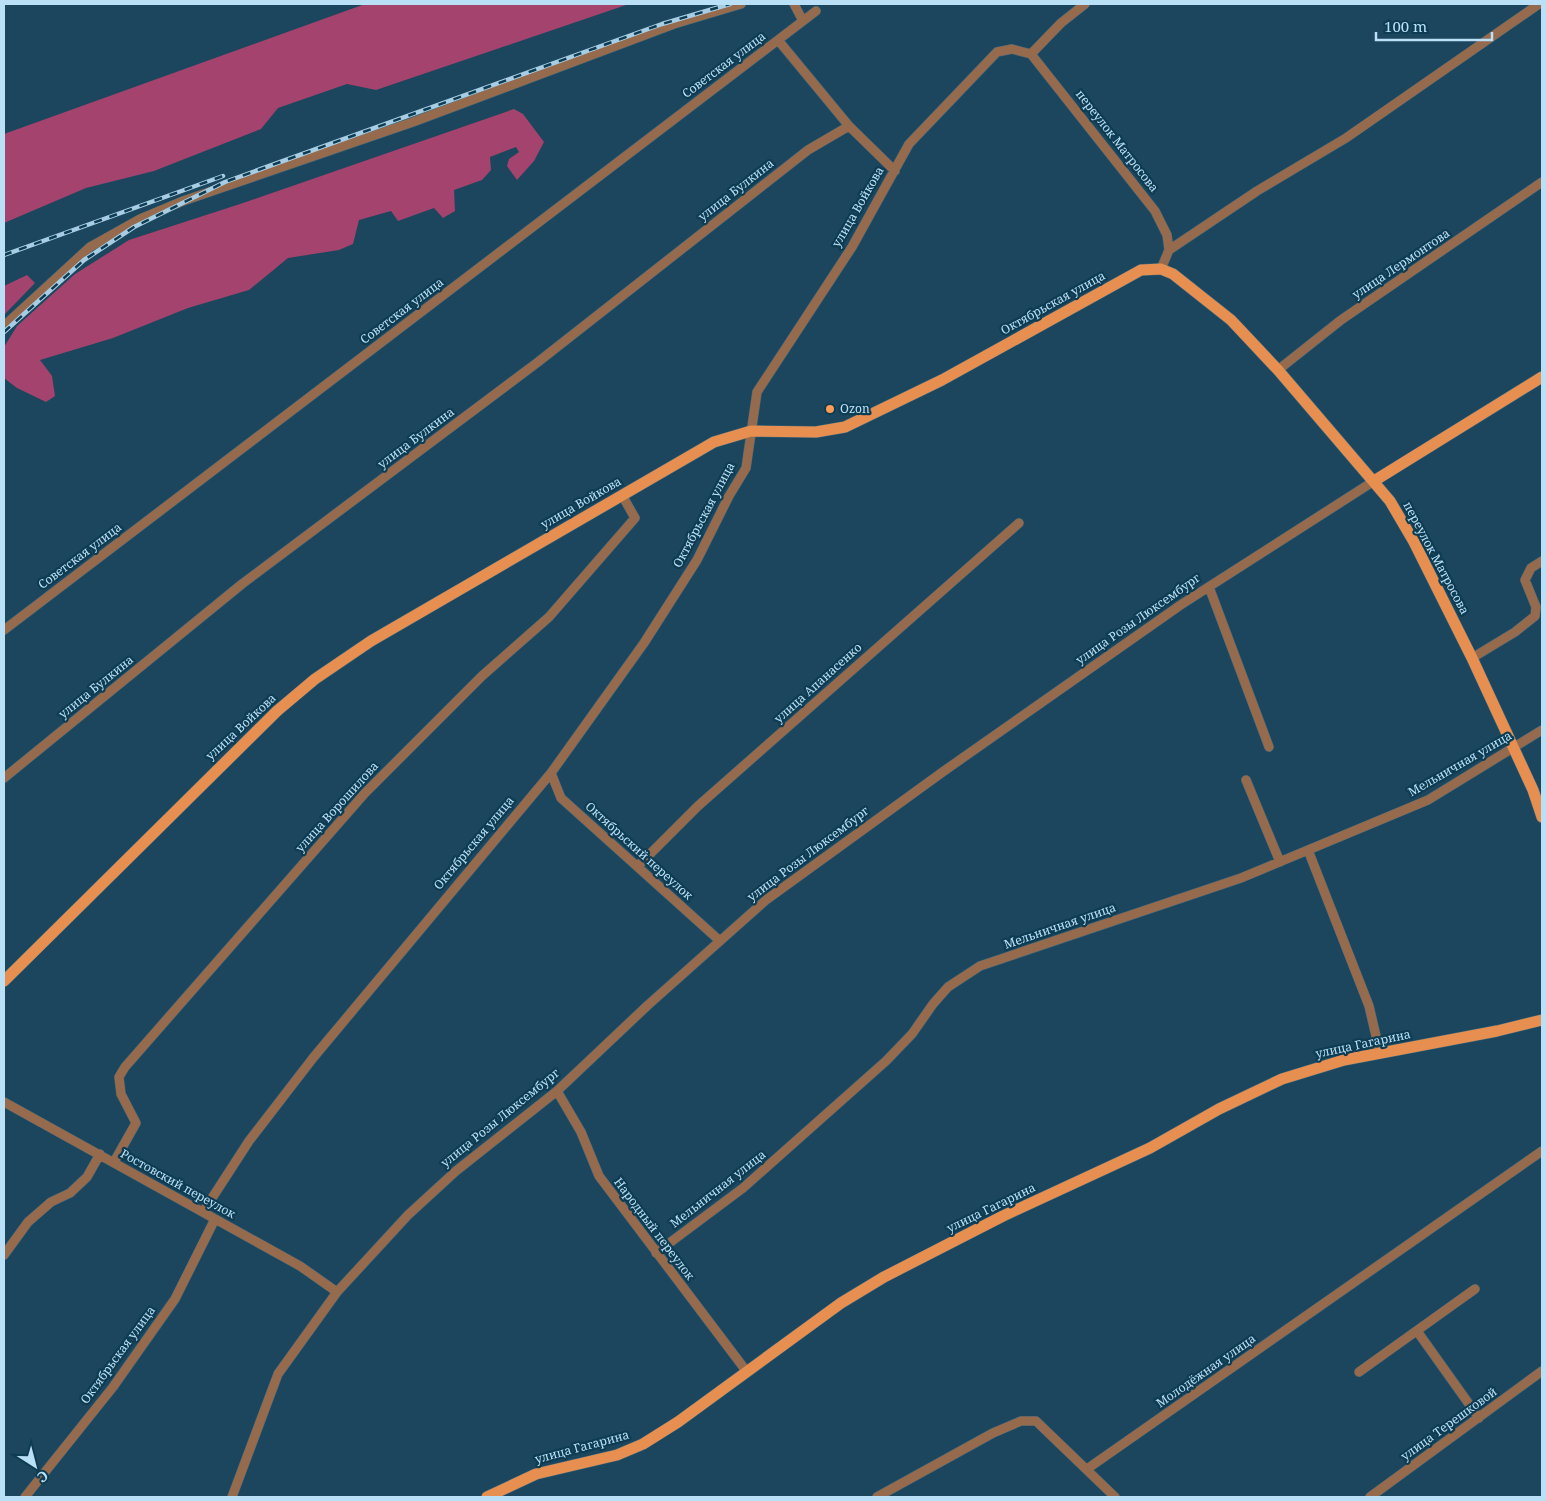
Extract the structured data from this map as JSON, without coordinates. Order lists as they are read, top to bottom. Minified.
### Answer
{"streets":{"main road":["переулок Матросова","улица Войкова","Октябрьская улица","улица Розы Люксембург","улица Гагарина"],"street":["Советская улица","улица Булкина","улица Лермонтова","улица Апанасенко","Мельничная улица","улица Ворошилова","Октябрьский переулок","Ростовский переулок","Народный переулок","Молодёжная улица","улица Терешковой"]},"crossings":[["переулок Матросова","улица Войкова"],["переулок Матросова","улица Лермонтова"],["переулок Матросова","Октябрьская улица"],["переулок Матросова","улица Розы Люксембург"],["переулок Матросова","Мельничная улица"],["улица Войкова","Октябрьская улица"],["улица Войкова","улица Ворошилова"],["Октябрьская улица","Октябрьский переулок"],["Октябрьская улица","Ростовский переулок"],["улица Розы Люксембург","Октябрьский переулок"],["улица Розы Люксембург","Ростовский переулок"],["улица Розы Люксембург","Народный переулок"],["улица Апанасенко","Октябрьский переулок"],["Мельничная улица","Народный переулок"],["улица Ворошилова","Ростовский переулок"],["улица Гагарина","Народный переулок"]],"places":["Ozon"],"scale_bar":"100 m","north":"bottom right"}
